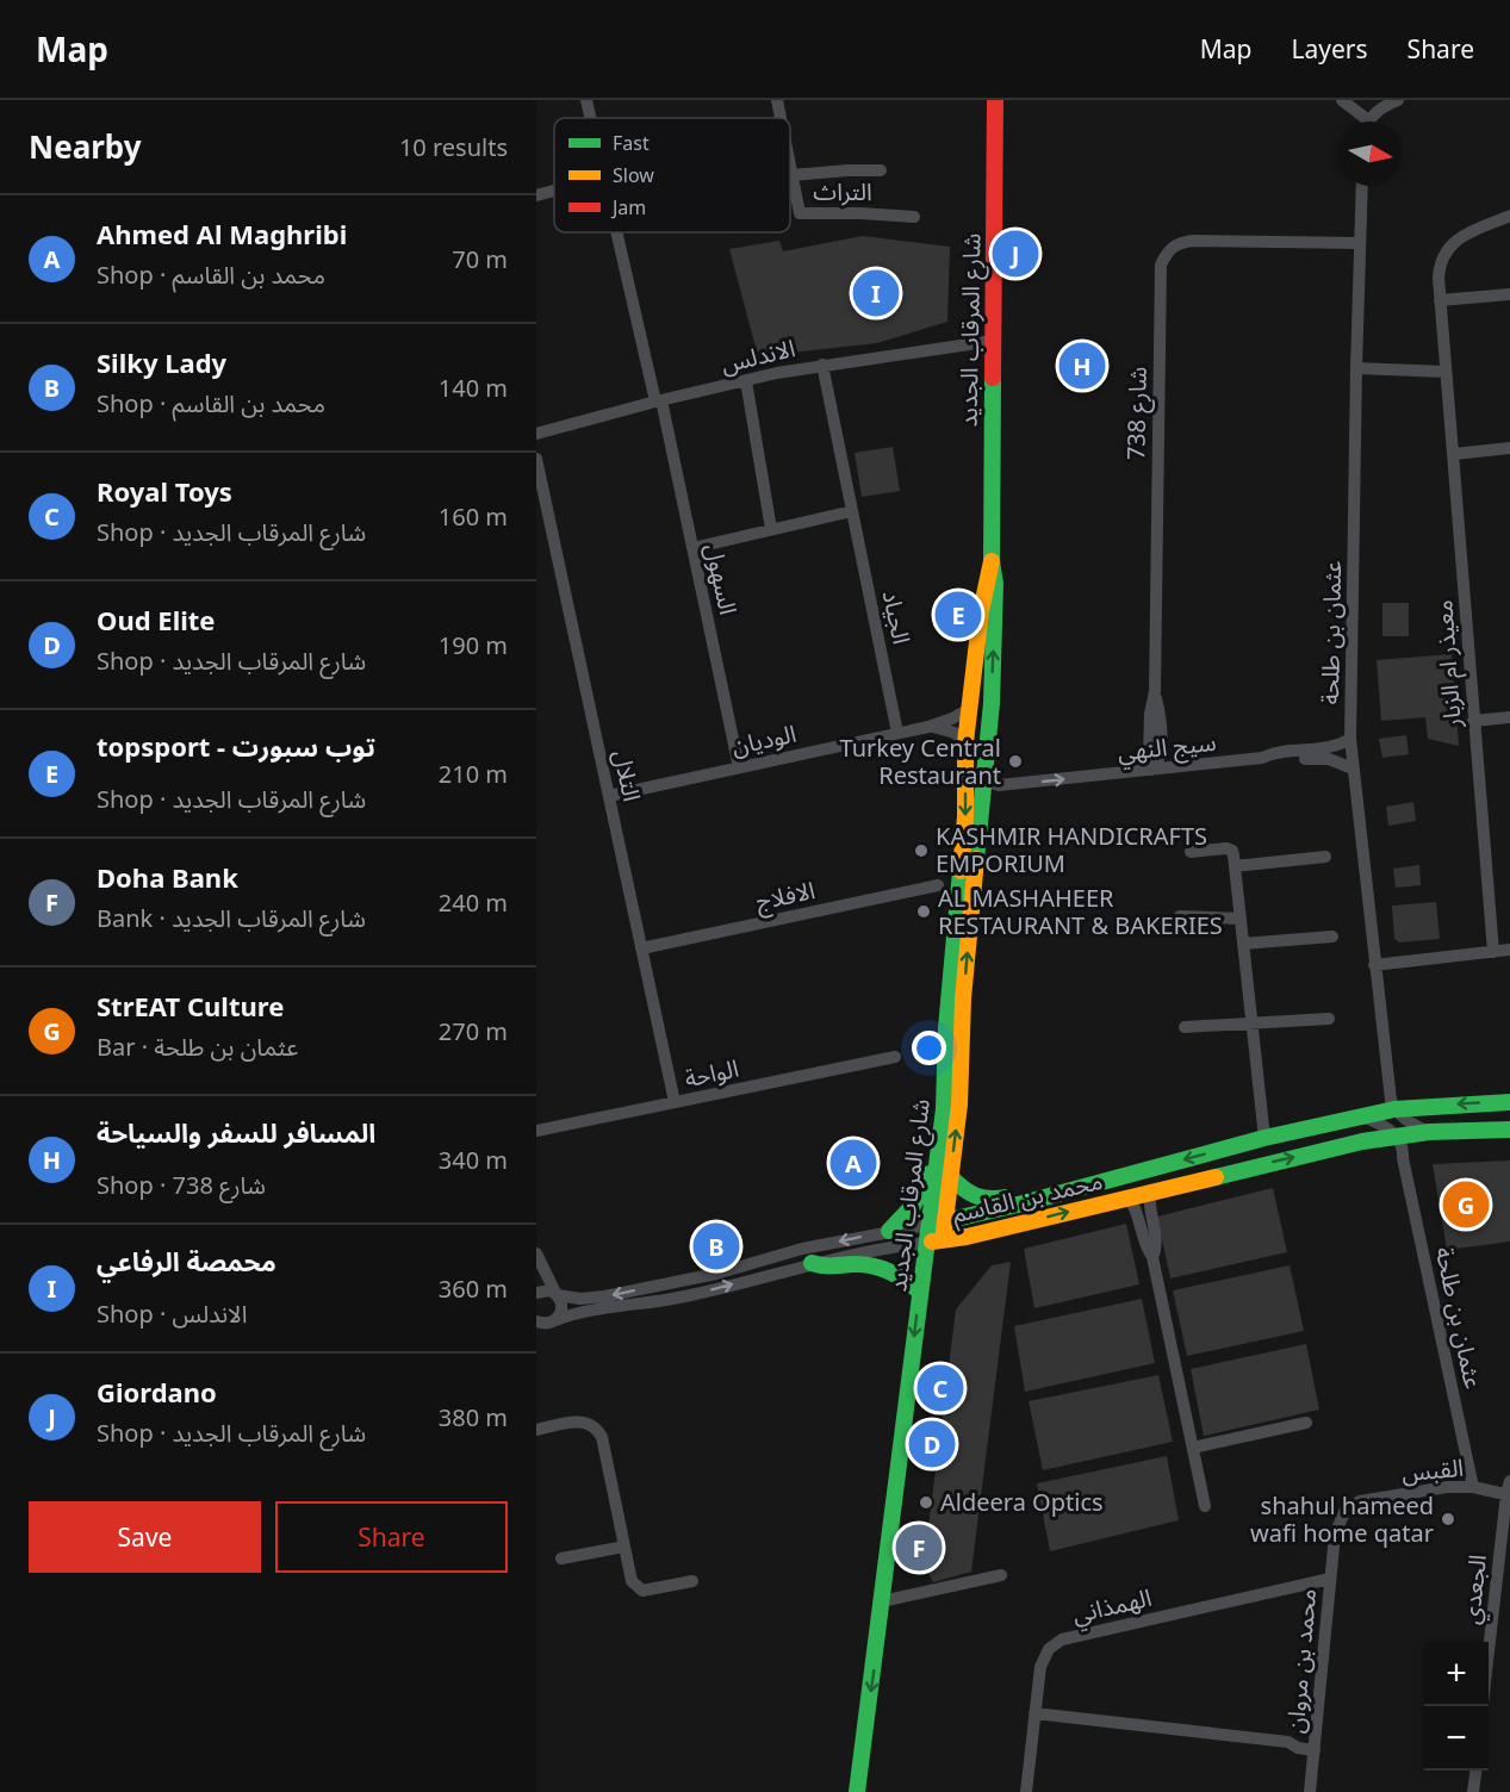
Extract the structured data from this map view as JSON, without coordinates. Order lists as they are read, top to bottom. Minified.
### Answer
{"streets":{"street":["التراث","شارع المرقاب الجديد","الاندلس","شارع 738","السهول","الجياد","عثمان بن طلحة","معيذر ام الزبار","الوديان","سيج النهي","التلال","الافلاج","الواحة","محمد بن القاسم","القبس","الجعدي","الهمذاني","محمد بن مروان"]},"crossings":[["شارع المرقاب الجديد","الاندلس"],["شارع المرقاب الجديد","الوديان"],["شارع المرقاب الجديد","سيج النهي"],["شارع المرقاب الجديد","محمد بن القاسم"],["الاندلس","السهول"],["الاندلس","الجياد"],["شارع 738","عثمان بن طلحة"],["شارع 738","سيج النهي"],["السهول","الوديان"],["الجياد","الوديان"],["عثمان بن طلحة","سيج النهي"],["عثمان بن طلحة","محمد بن القاسم"],["عثمان بن طلحة","القبس"],["الوديان","التلال"],["التلال","الافلاج"],["التلال","الواحة"],["القبس","الجعدي"],["القبس","محمد بن مروان"],["الهمذاني","محمد بن مروان"]],"one_way":["سيج النهي"],"places":["Turkey Central Restaurant","KASHMIR HANDICRAFTS EMPORIUM","AL MASHAHEER RESTAURANT & BAKERIES","Aldeera Optics","shahul hameed wafi home qatar"],"legend":["Fast","Slow","Jam"],"north":"right","page":{"header":"Map","nav":["Map","Layers","Share"],"heading":["Nearby","10 results"],"list":[{"mark":"A","name":"Ahmed Al Maghribi","note":"Shop · محمد بن القاسم","value":"70 m"},{"mark":"B","name":"Silky Lady","note":"Shop · محمد بن القاسم","value":"140 m"},{"mark":"C","name":"Royal Toys","note":"Shop · شارع المرقاب الجديد","value":"160 m"},{"mark":"D","name":"Oud Elite","note":"Shop · شارع المرقاب الجديد","value":"190 m"},{"mark":"E","name":"topsport - توب سبورت","note":"Shop · شارع المرقاب الجديد","value":"210 m"},{"mark":"F","name":"Doha Bank","note":"Bank · شارع المرقاب الجديد","value":"240 m"},{"mark":"G","name":"StrEAT Culture","note":"Bar · عثمان بن طلحة","value":"270 m"},{"mark":"H","name":"المسافر للسفر والسياحة","note":"Shop · شارع 738","value":"340 m"},{"mark":"I","name":"محمصة الرفاعي","note":"Shop · الاندلس","value":"360 m"},{"mark":"J","name":"Giordano","note":"Shop · شارع المرقاب الجديد","value":"380 m"}],"pins":["J","I","H","E","A","G","B","C","D","F"],"buttons":["Save","Share"],"map_buttons":["+","−"]}}
